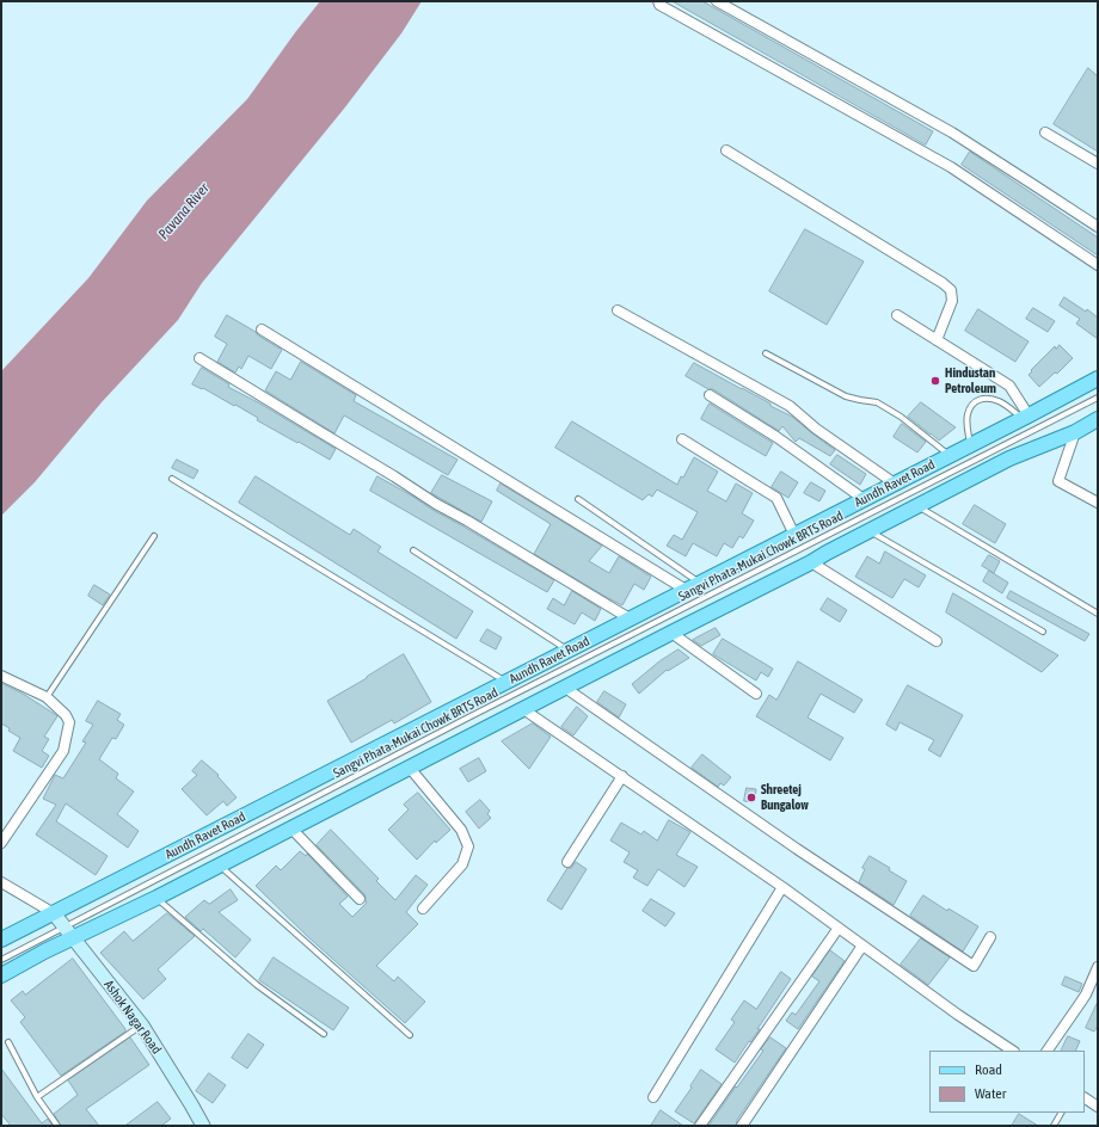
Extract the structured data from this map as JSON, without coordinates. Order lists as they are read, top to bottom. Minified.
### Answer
{"streets":{"main road":["Aundh Ravet Road"],"street":["Ashok Nagar Road"],"lane":["Sangvi Phata-Mukai Chowk BRTS Road"]},"crossings":[["Aundh Ravet Road","Ashok Nagar Road"],["Sangvi Phata-Mukai Chowk BRTS Road","Ashok Nagar Road"]],"water":["Pavana River"],"places":["Hindustan Petroleum","Shreetej Bungalow"],"legend":["Road","Water"]}
